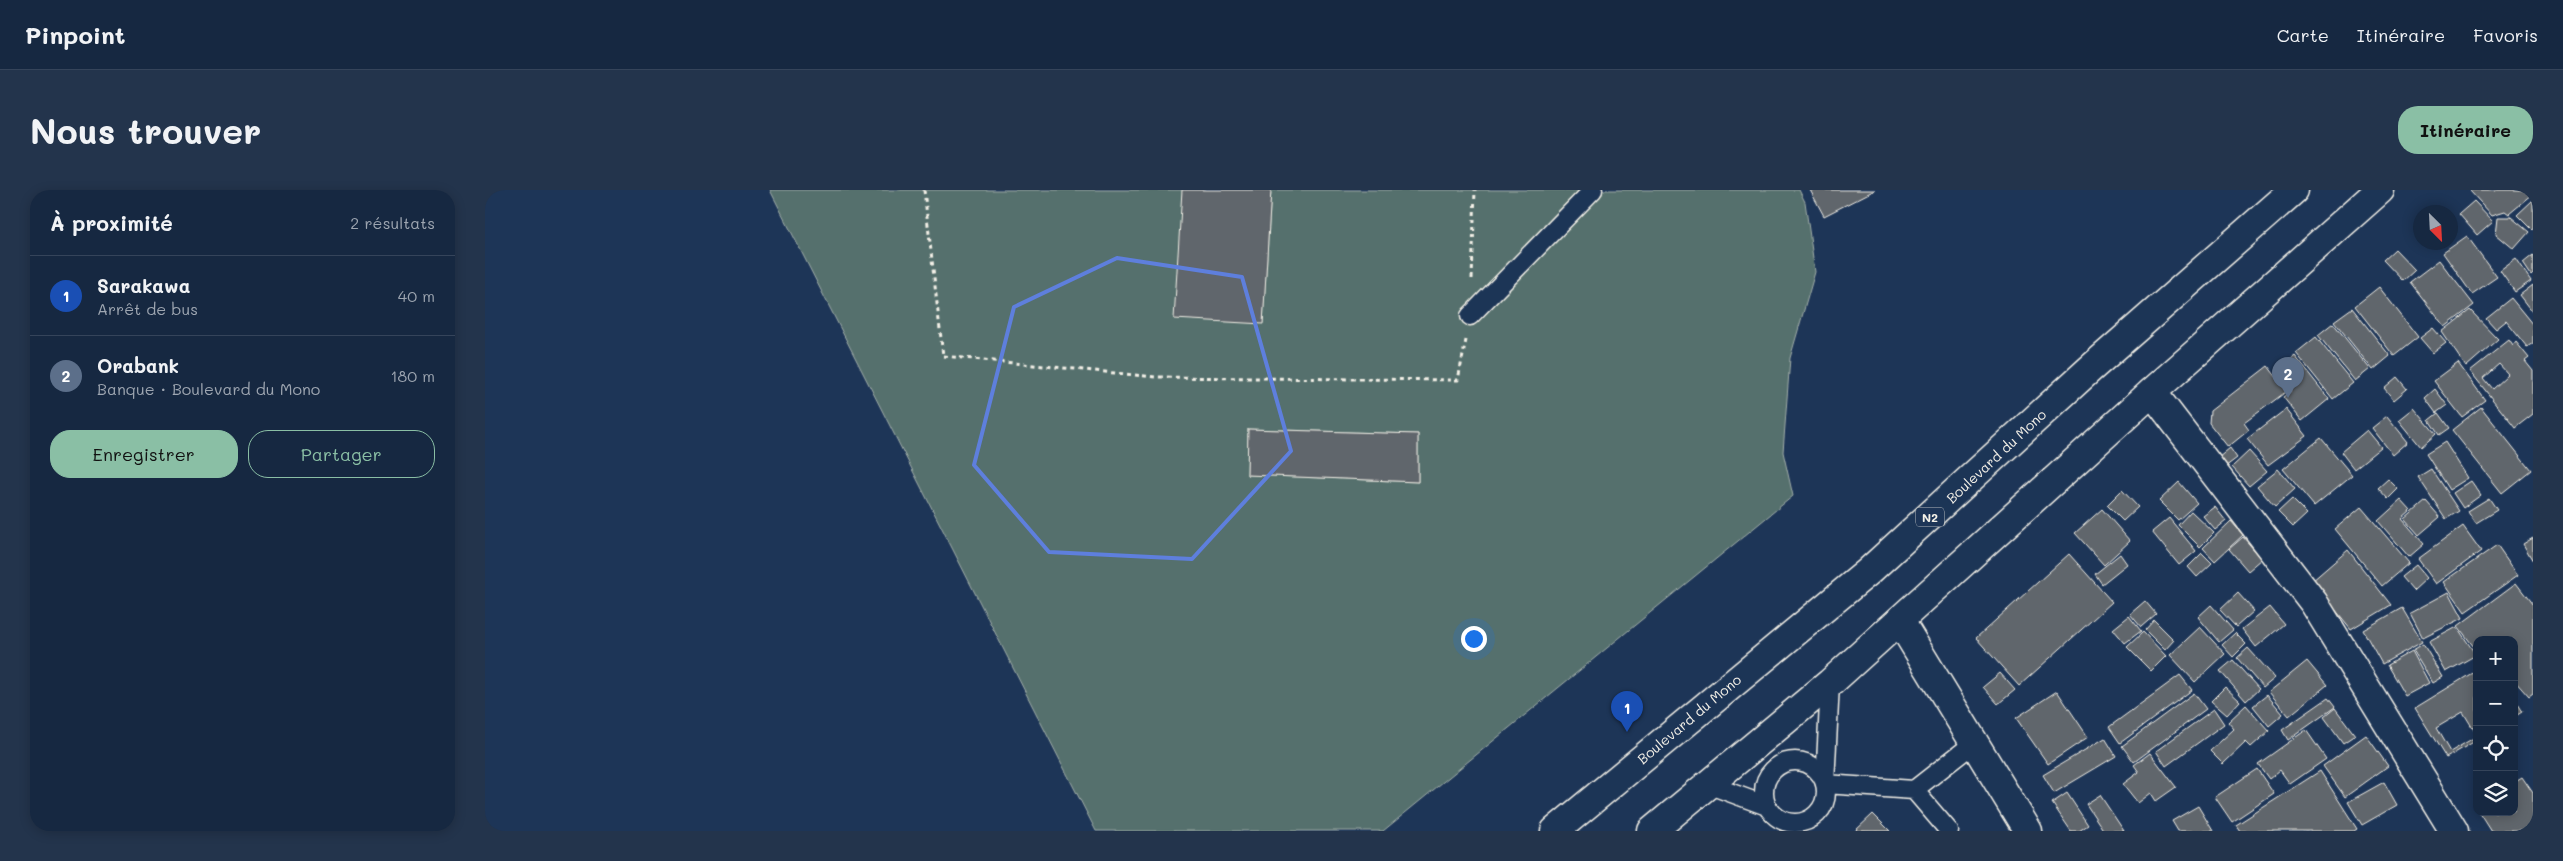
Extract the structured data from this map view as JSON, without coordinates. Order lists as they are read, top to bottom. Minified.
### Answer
{"streets":{"main road":["Boulevard du Mono","N2"]},"north":"bottom right","page":{"header":"Pinpoint","nav":["Carte","Itinéraire","Favoris"],"buttons":["Itinéraire",["Enregistrer","Partager"]],"title":"Nous trouver","heading":["À proximité","2 résultats"],"list":[{"mark":"1","name":"Sarakawa","note":"Arrêt de bus","value":"40 m"},{"mark":"2","name":"Orabank","note":"Banque · Boulevard du Mono","value":"180 m"}],"pins":["2","1"],"map_buttons":["+","−"]}}
